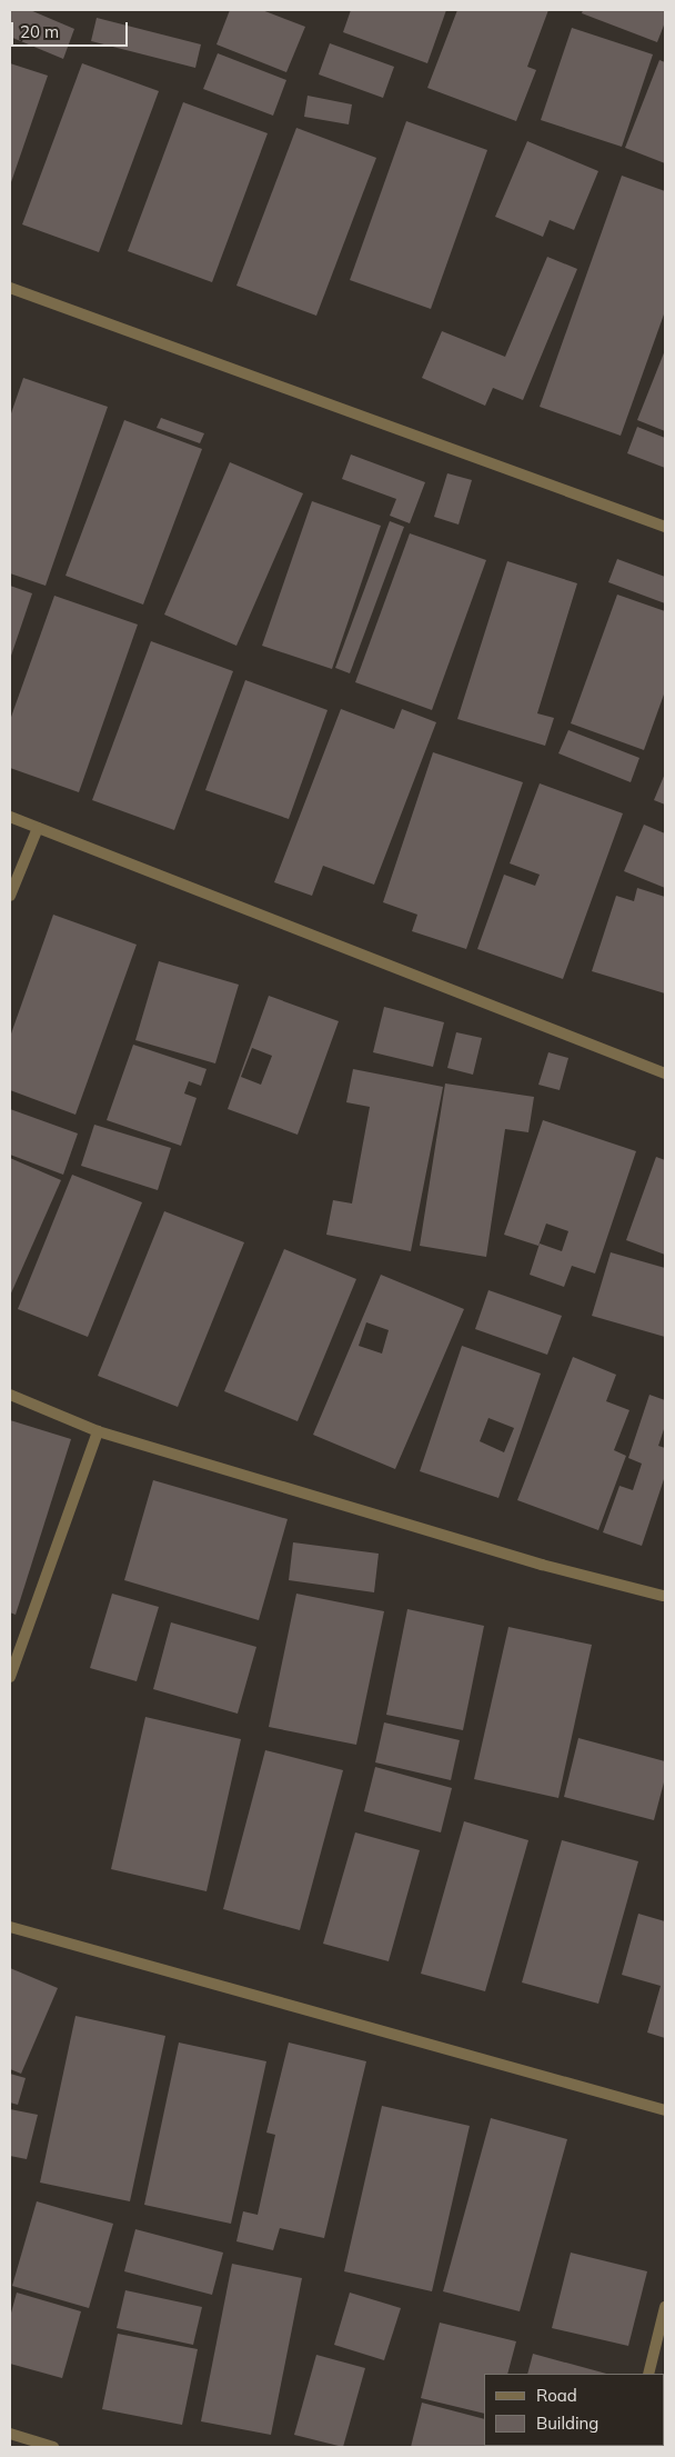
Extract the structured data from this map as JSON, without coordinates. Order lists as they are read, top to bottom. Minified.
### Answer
{"legend":["Road","Building"],"scale_bar":"20 m"}
